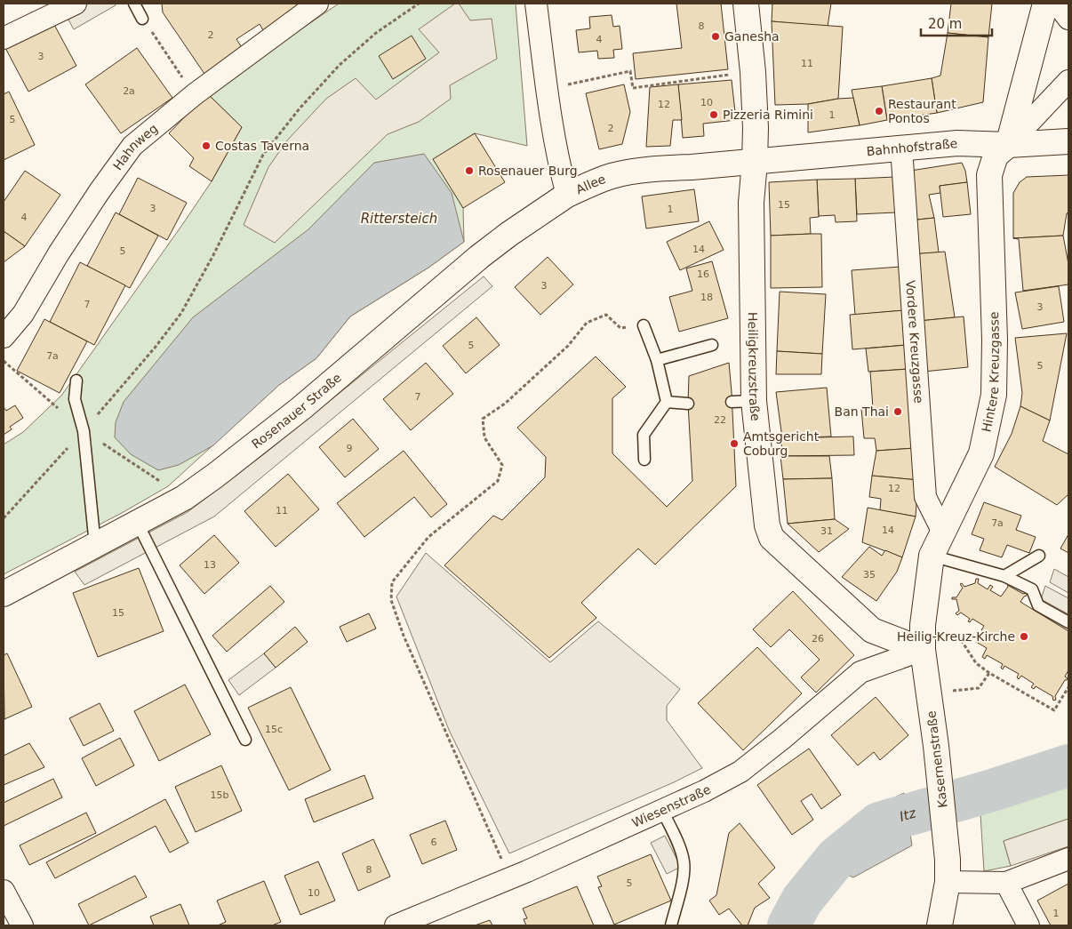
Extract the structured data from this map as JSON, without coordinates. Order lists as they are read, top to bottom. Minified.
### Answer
{"streets":{"street":["Hahnweg","Bahnhofstraße","Allee","Vordere Kreuzgasse","Heiligkreuzstraße","Hintere Kreuzgasse","Rosenauer Straße","Kasernenstraße","Wiesenstraße"]},"crossings":[["Bahnhofstraße","Allee"],["Bahnhofstraße","Vordere Kreuzgasse"],["Bahnhofstraße","Heiligkreuzstraße"],["Bahnhofstraße","Hintere Kreuzgasse"],["Allee","Heiligkreuzstraße"],["Allee","Rosenauer Straße"],["Vordere Kreuzgasse","Hintere Kreuzgasse"],["Heiligkreuzstraße","Kasernenstraße"],["Heiligkreuzstraße","Wiesenstraße"],["Hintere Kreuzgasse","Kasernenstraße"],["Kasernenstraße","Wiesenstraße"]],"water":["Rittersteich","Itz"],"places":["Ganesha","Restaurant Pontos","Pizzeria Rimini","Costas Taverna","Rosenauer Burg","Ban Thai","Amtsgericht Coburg","Heilig-Kreuz-Kirche"],"house_numbers":["8","2","4","3","11","2a","10","12","1","5","2","15","3","1","4","14","5","16","3","18","7","3","5","7a","5","7","22","9","12","11","7a","14","31","13","35","15","26","15c","15b","6","8","5","10","1"],"scale_bar":"20 m"}
